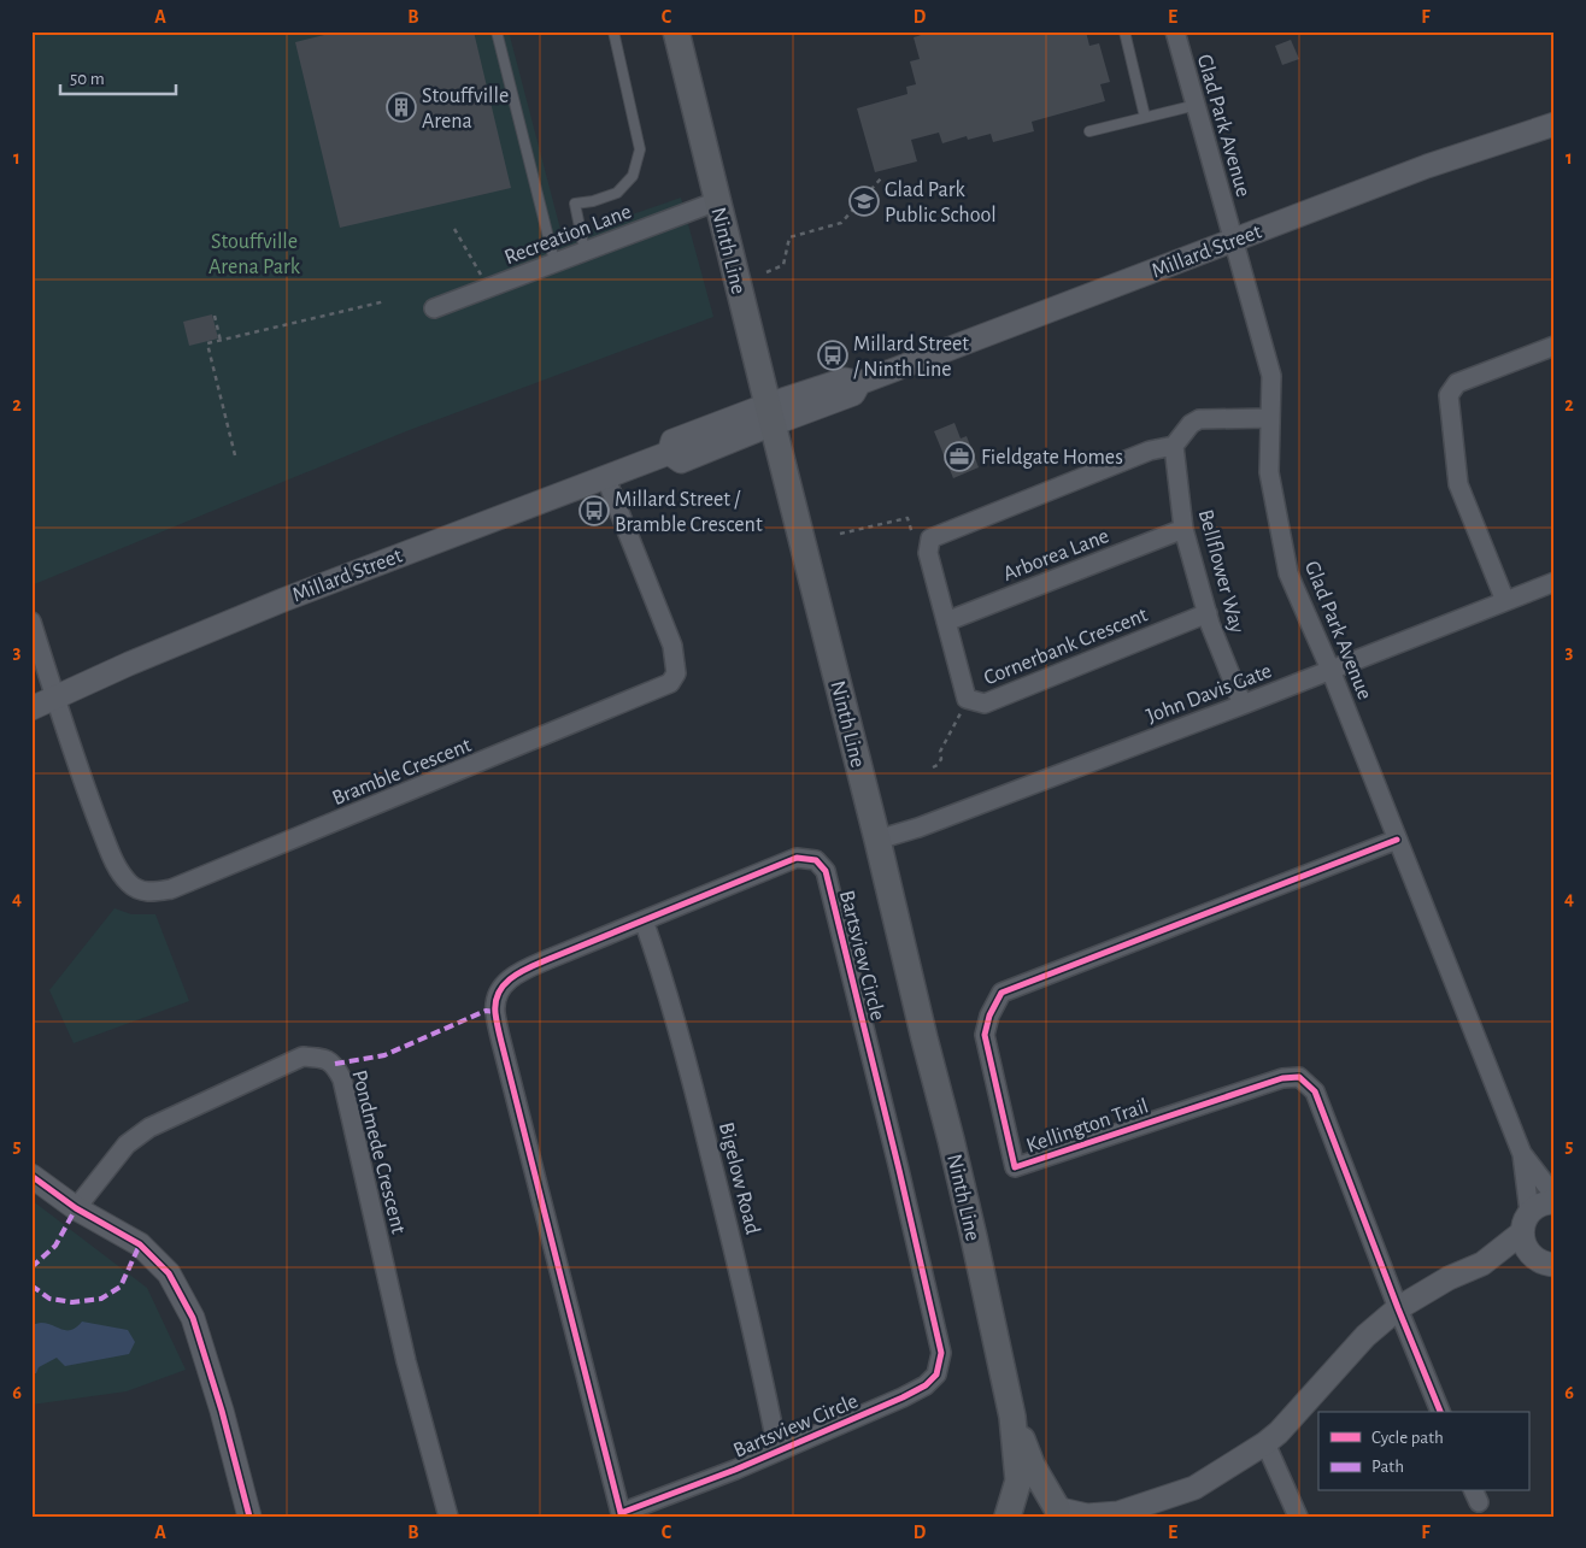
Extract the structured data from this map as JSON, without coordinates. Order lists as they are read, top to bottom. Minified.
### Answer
{"streets":{"main road":["Ninth Line"],"street":["Glad Park Avenue","Recreation Lane","Millard Street","Arborea Lane","Bellflower Way","Cornerbank Crescent","John Davis Gate","Bramble Crescent","Bartsview Circle","Kellington Trail","Pondmede Crescent","Bigelow Road"]},"crossings":[["Glad Park Avenue","Millard Street"],["Glad Park Avenue","John Davis Gate"],["Glad Park Avenue","Kellington Trail"],["Recreation Lane","Ninth Line"],["Ninth Line","Millard Street"],["Ninth Line","John Davis Gate"],["Millard Street","Bramble Crescent"],["Arborea Lane","Bellflower Way"],["Arborea Lane","Cornerbank Crescent"],["Bellflower Way","Cornerbank Crescent"],["Bellflower Way","John Davis Gate"],["Bartsview Circle","Bigelow Road"]],"parks":["Stouffville Arena Park"],"places":{"building":["Stouffville Arena"],"school or university":["Glad Park Public School"],"bus stop":["Millard Street / Ninth Line","Millard Street / Bramble Crescent"],"office":["Fieldgate Homes"]},"legend":["Cycle path","Path"],"scale_bar":"50 m","grid":{"columns":["A","B","C","D","E","F"],"rows":["1","2","3","4","5","6"]}}
